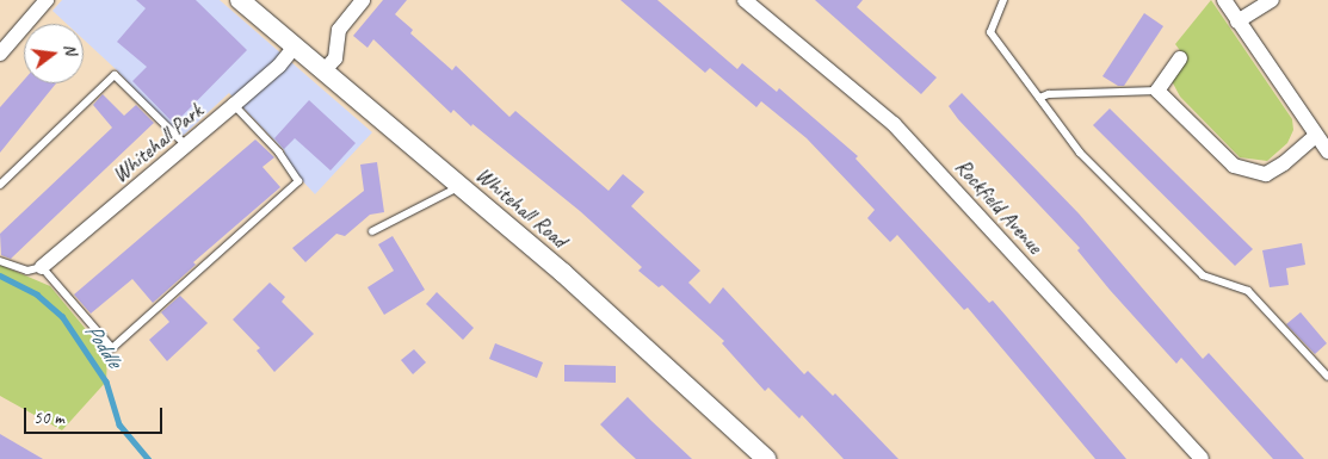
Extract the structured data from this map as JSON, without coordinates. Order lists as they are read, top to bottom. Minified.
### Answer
{"streets":{"street":["Whitehall Park","Rockfield Avenue","Whitehall Road"]},"crossings":[["Whitehall Park","Whitehall Road"]],"water":["Poddle"],"scale_bar":"50 m","north":"right"}
